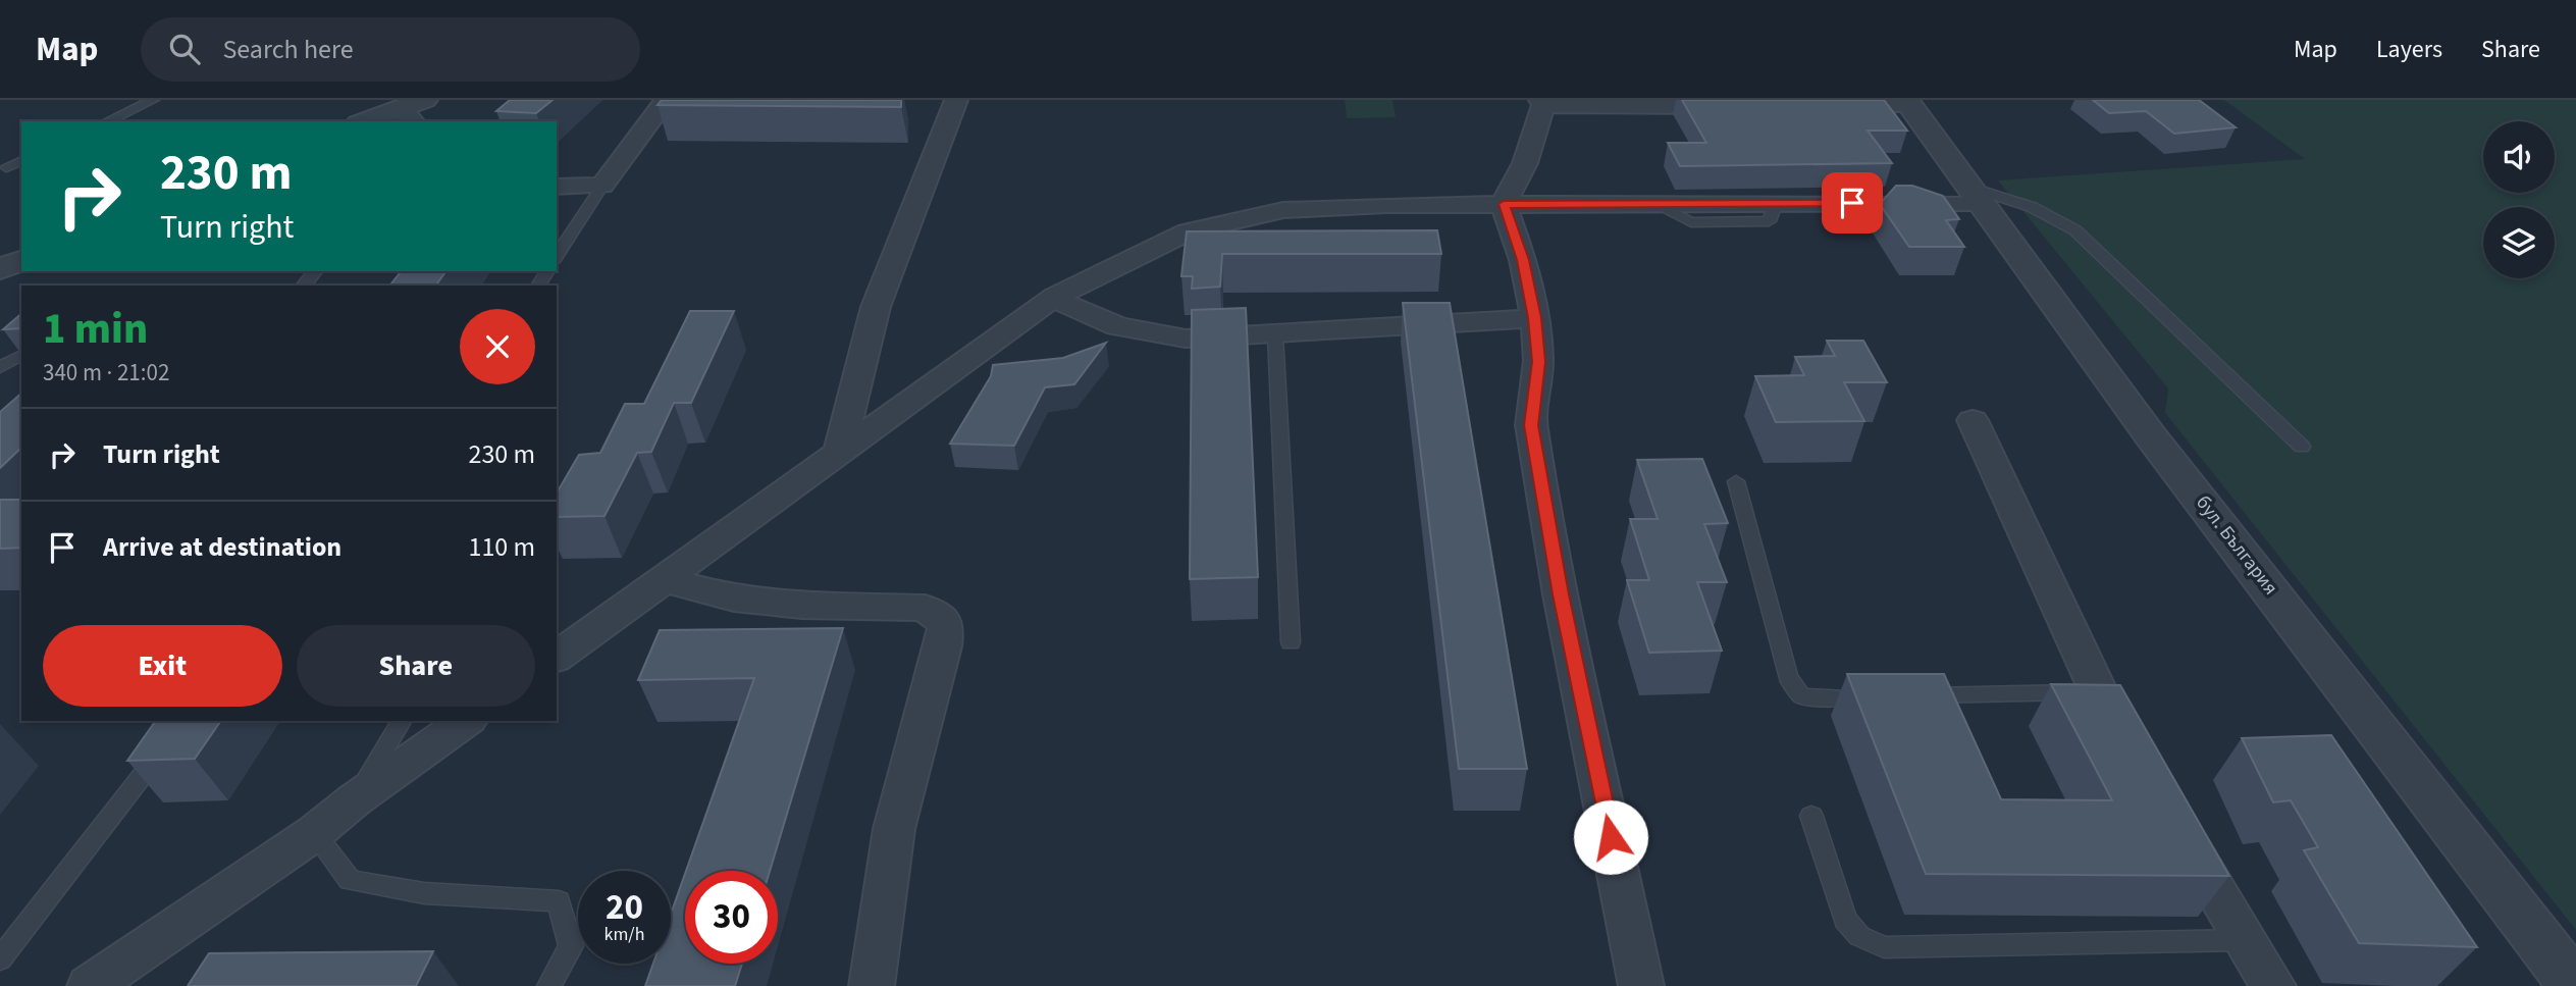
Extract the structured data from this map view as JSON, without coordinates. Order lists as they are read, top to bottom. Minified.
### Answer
{"streets":{"street":["бул. България"]},"page":{"header":"Map","search":"Search here","nav":["Map","Layers","Share"],"turn":["230 m","Turn right"],"heading":["1 min","340 m · 21:02"],"list":[{"name":"Turn right","value":"230 m"},{"name":"Arrive at destination","value":"110 m"}],"buttons":["Exit","Share"],"speed":"20 km/h","limit":"30"}}
